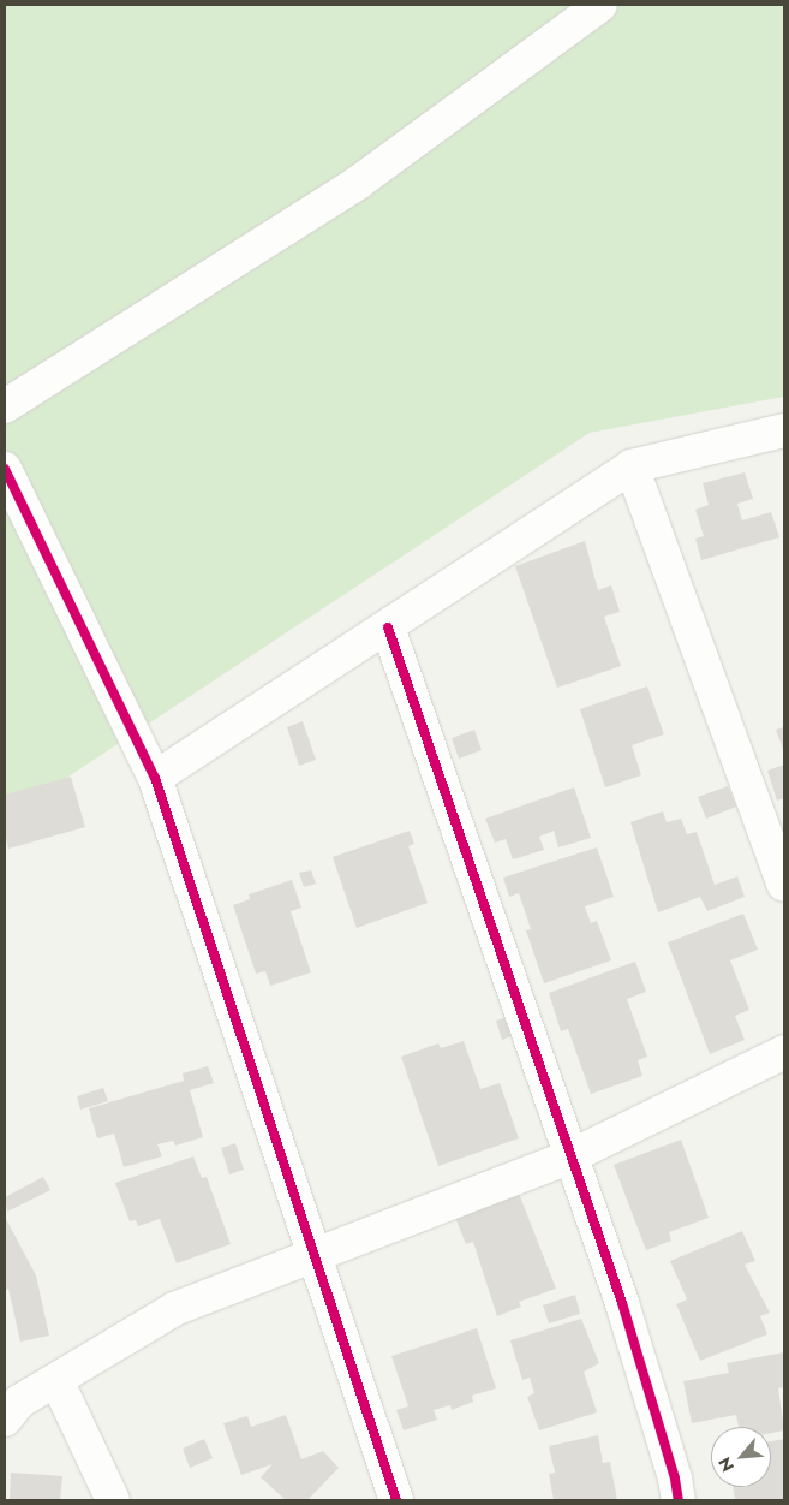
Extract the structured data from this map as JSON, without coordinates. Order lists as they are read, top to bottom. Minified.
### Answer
{"north":"bottom left"}
